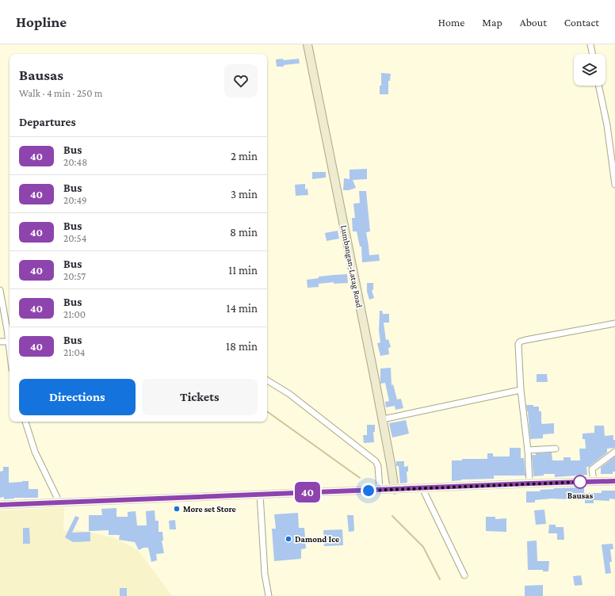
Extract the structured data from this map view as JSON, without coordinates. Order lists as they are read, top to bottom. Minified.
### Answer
{"streets":{"street":["Lumbangan-Latag Road"]},"places":["Bausas","More set Store","Damond Ice"],"lines":["bus line 40"],"page":{"header":"Hopline","nav":["Home","Map","About","Contact"],"on_map":"40","heading":[["Bausas","Walk · 4 min · 250 m"],"Departures"],"list":[{"mark":"40","name":"Bus","note":"20:48","value":"2 min"},{"mark":"40","name":"Bus","note":"20:49","value":"3 min"},{"mark":"40","name":"Bus","note":"20:54","value":"8 min"},{"mark":"40","name":"Bus","note":"20:57","value":"11 min"},{"mark":"40","name":"Bus","note":"21:00","value":"14 min"},{"mark":"40","name":"Bus","note":"21:04","value":"18 min"}],"buttons":["Directions","Tickets"]}}
